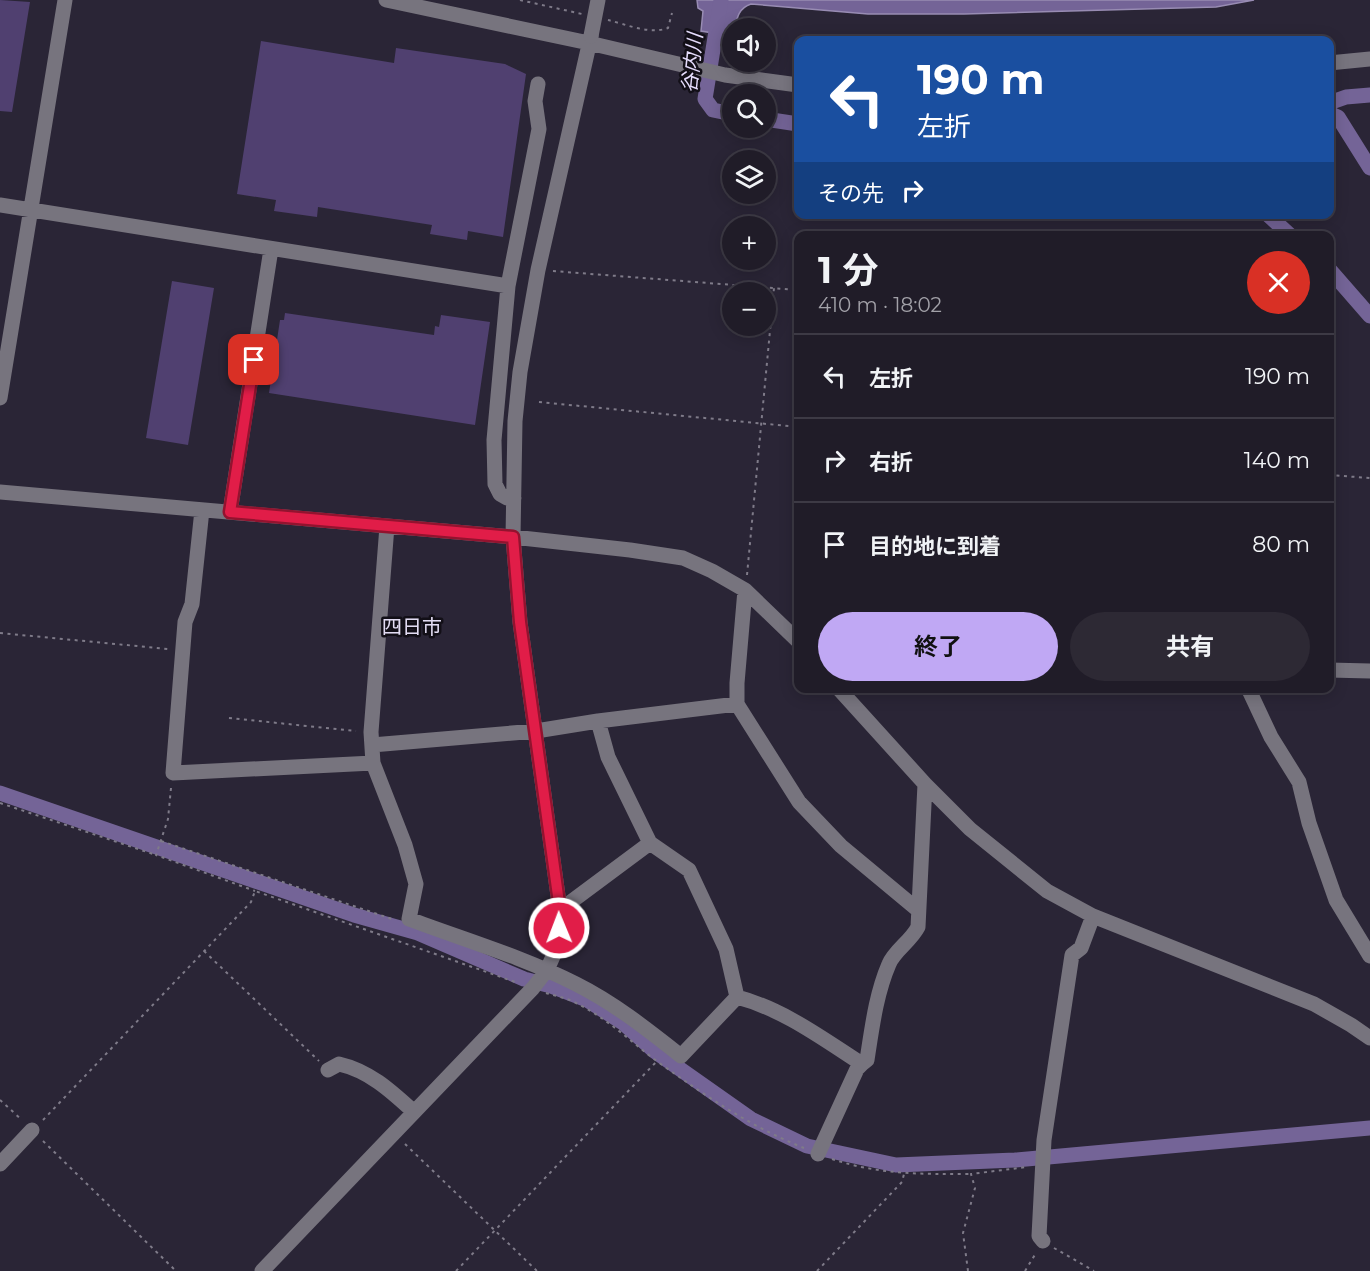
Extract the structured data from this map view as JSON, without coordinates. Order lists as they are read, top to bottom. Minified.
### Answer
{"districts":["四日市"],"water":["谷内川"],"page":{"map_buttons":["+","−"],"turn":["190 m","左折"],"then":"その先","heading":["1 分","410 m · 18:02"],"list":[{"name":"左折","value":"190 m"},{"name":"右折","value":"140 m"},{"name":"目的地に到着","value":"80 m"}],"buttons":["終了","共有"]}}
